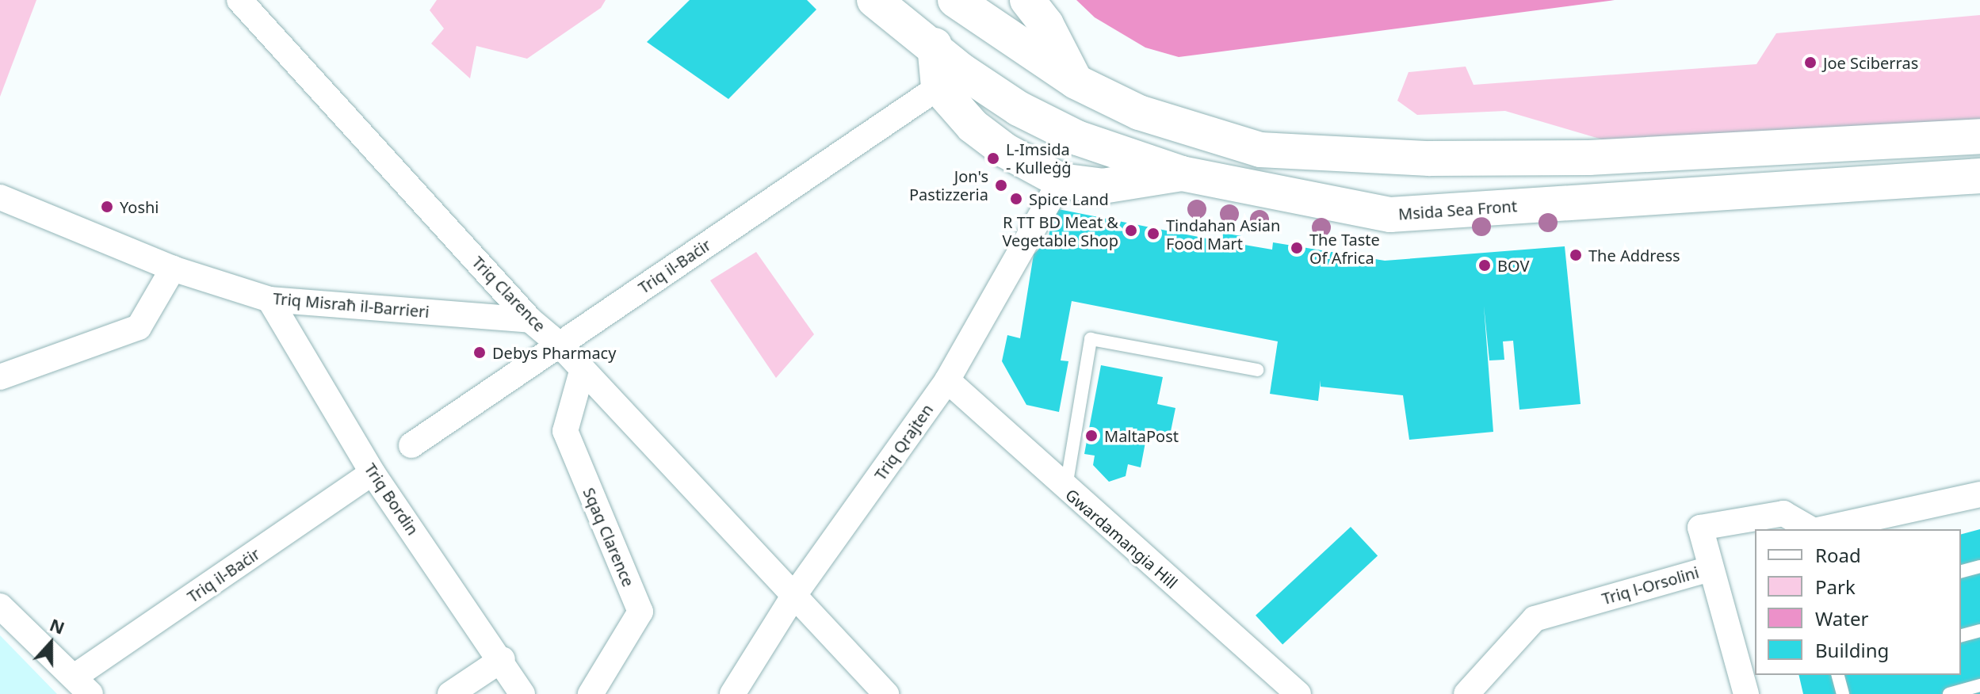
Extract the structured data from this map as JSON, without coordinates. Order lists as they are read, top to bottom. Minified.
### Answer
{"streets":{"highway":["Msida Sea Front"],"street":["Triq il-Baċir","Triq Clarence","Triq Misraħ il-Barrieri","Triq Qrajten","Triq Bordin","Sqaq Clarence","Gwardamangia Hill","Triq l-Orsolini"]},"crossings":[["Triq il-Baċir","Triq Clarence"],["Triq il-Baċir","Triq Bordin"],["Triq Clarence","Triq Misraħ il-Barrieri"],["Triq Clarence","Triq Qrajten"],["Triq Clarence","Sqaq Clarence"],["Triq Misraħ il-Barrieri","Triq Bordin"],["Triq Qrajten","Gwardamangia Hill"]],"places":["Joe Sciberras","L-Imsida - Kulleġġ","Jon's Pastizzeria","Spice Land","Yoshi","R TT BD Meat & Vegetable Shop","Tindahan Asian Food Mart","The Taste Of Africa","The Address","BOV","Debys Pharmacy","MaltaPost"],"legend":["Road","Park","Water","Building"],"north":"top"}
